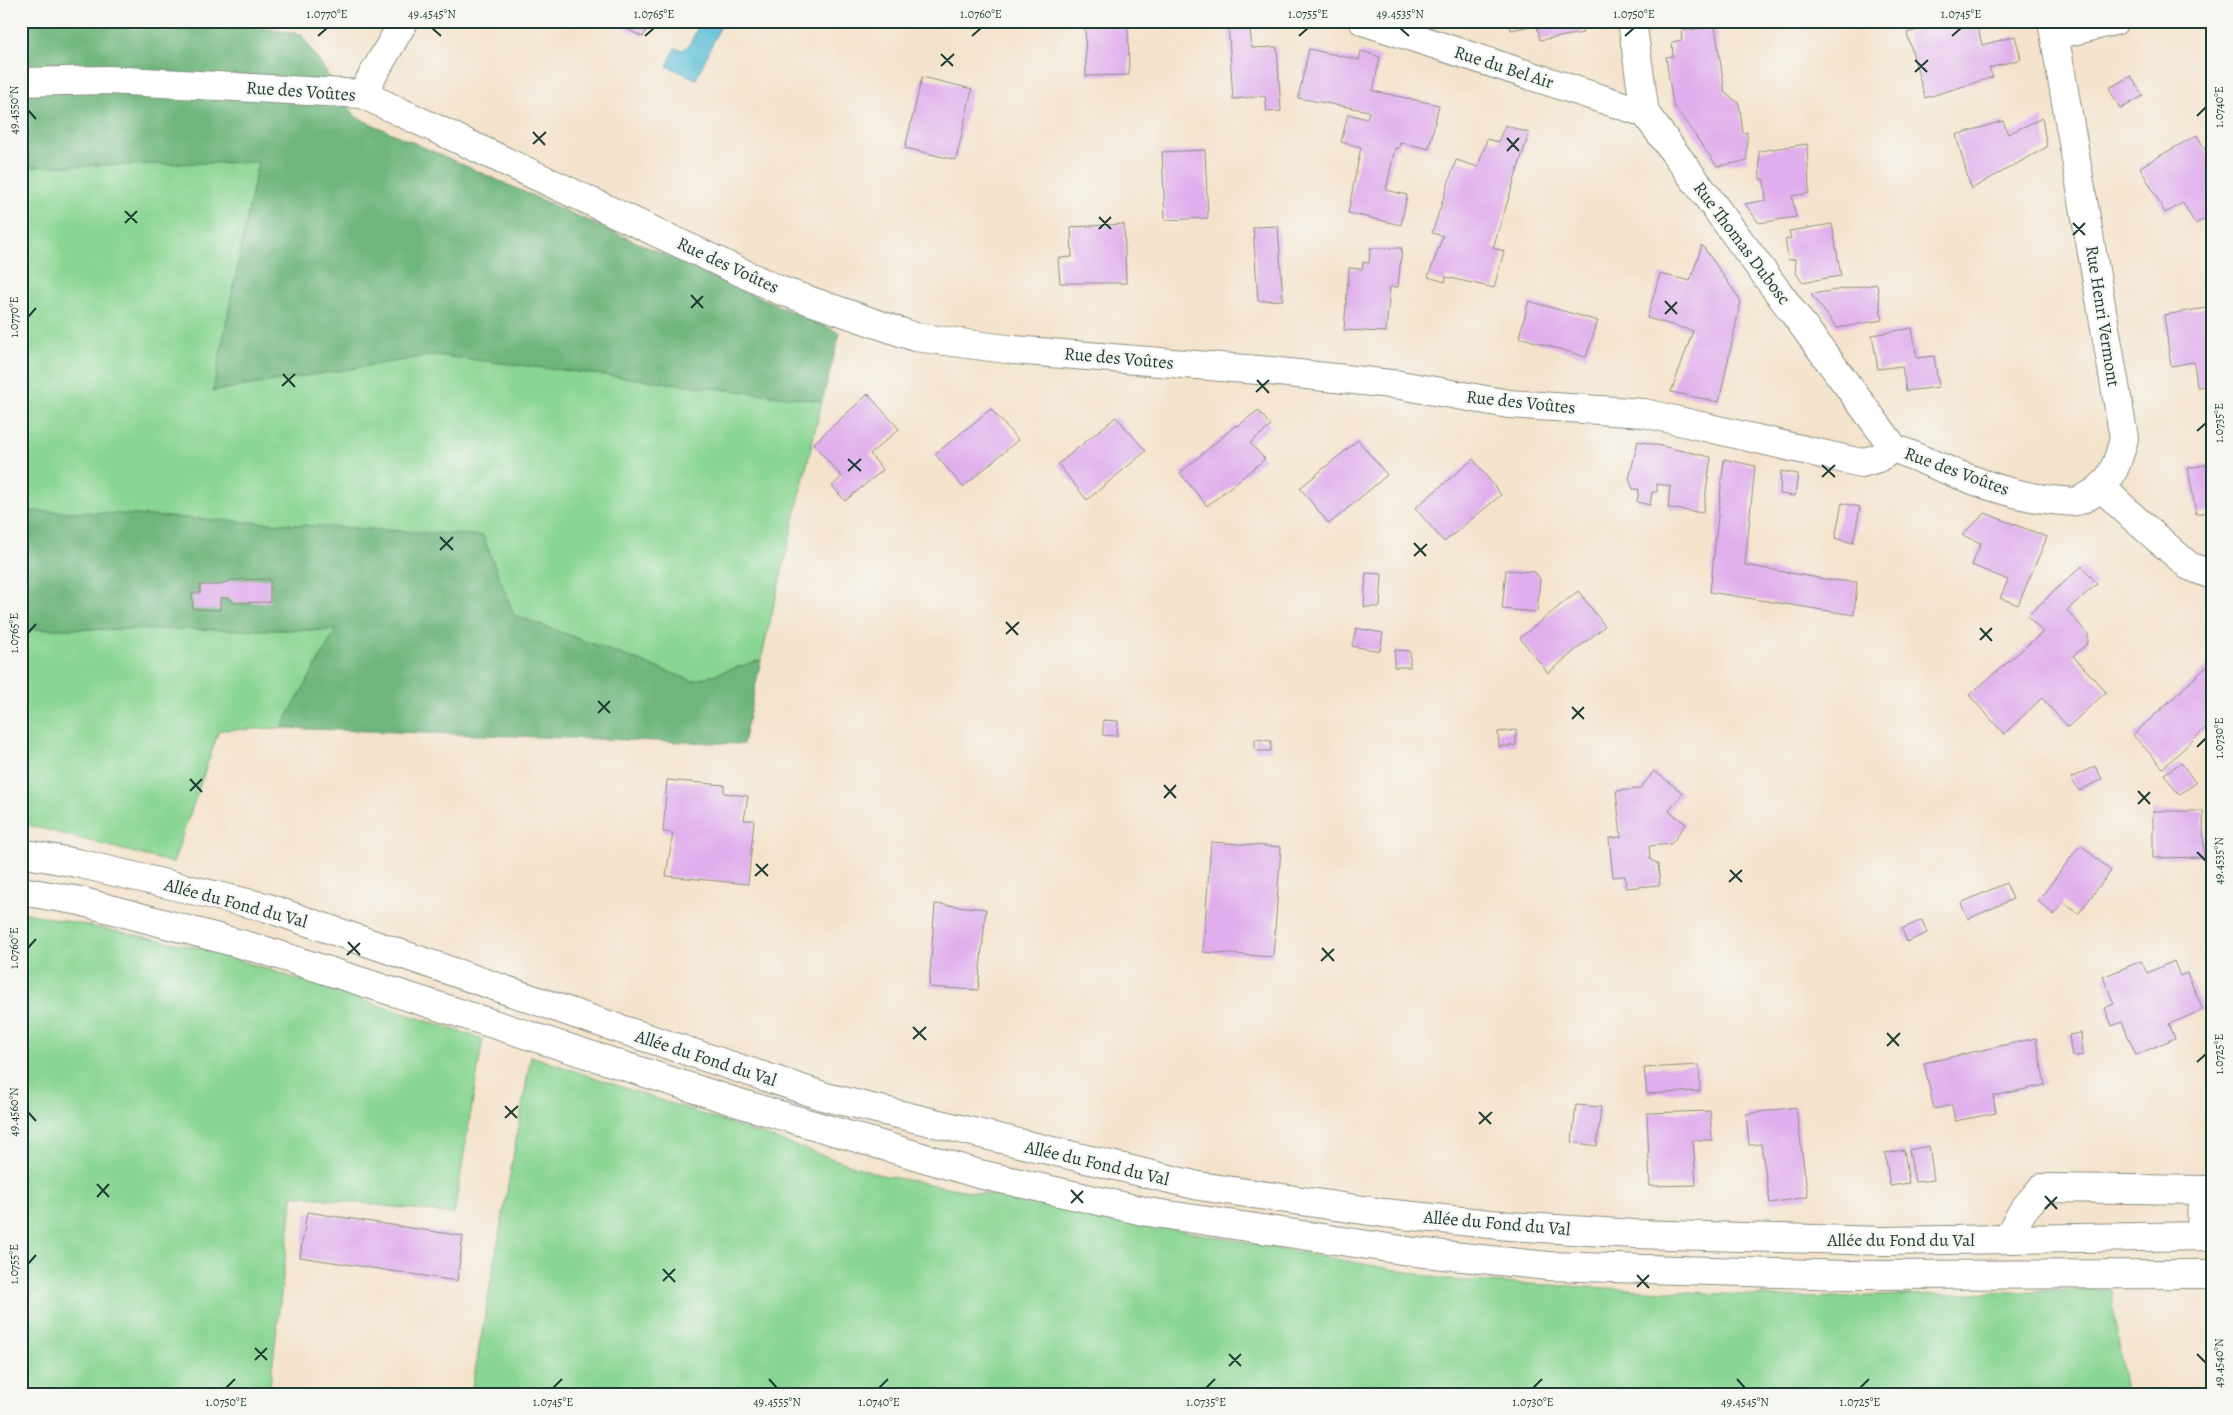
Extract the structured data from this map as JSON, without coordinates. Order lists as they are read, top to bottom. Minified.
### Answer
{"streets":{"street":["Rue du Bel Air","Rue des Voûtes","Rue Thomas Dubosc","Rue Henri Vermont","Allée du Fond du Val"]},"crossings":[["Rue du Bel Air","Rue Thomas Dubosc"],["Rue des Voûtes","Rue Thomas Dubosc"],["Rue des Voûtes","Rue Henri Vermont"]],"coordinates":["1.0770°E","49.4545°N","1.0765°E","1.0760°E","1.0755°E","49.4535°N","1.0750°E","1.0745°E","1.0740°E","49.4550°N","1.0735°E","1.0730°E","1.0725°E","49.4560°N","49.4540°N","49.4555°N"]}
